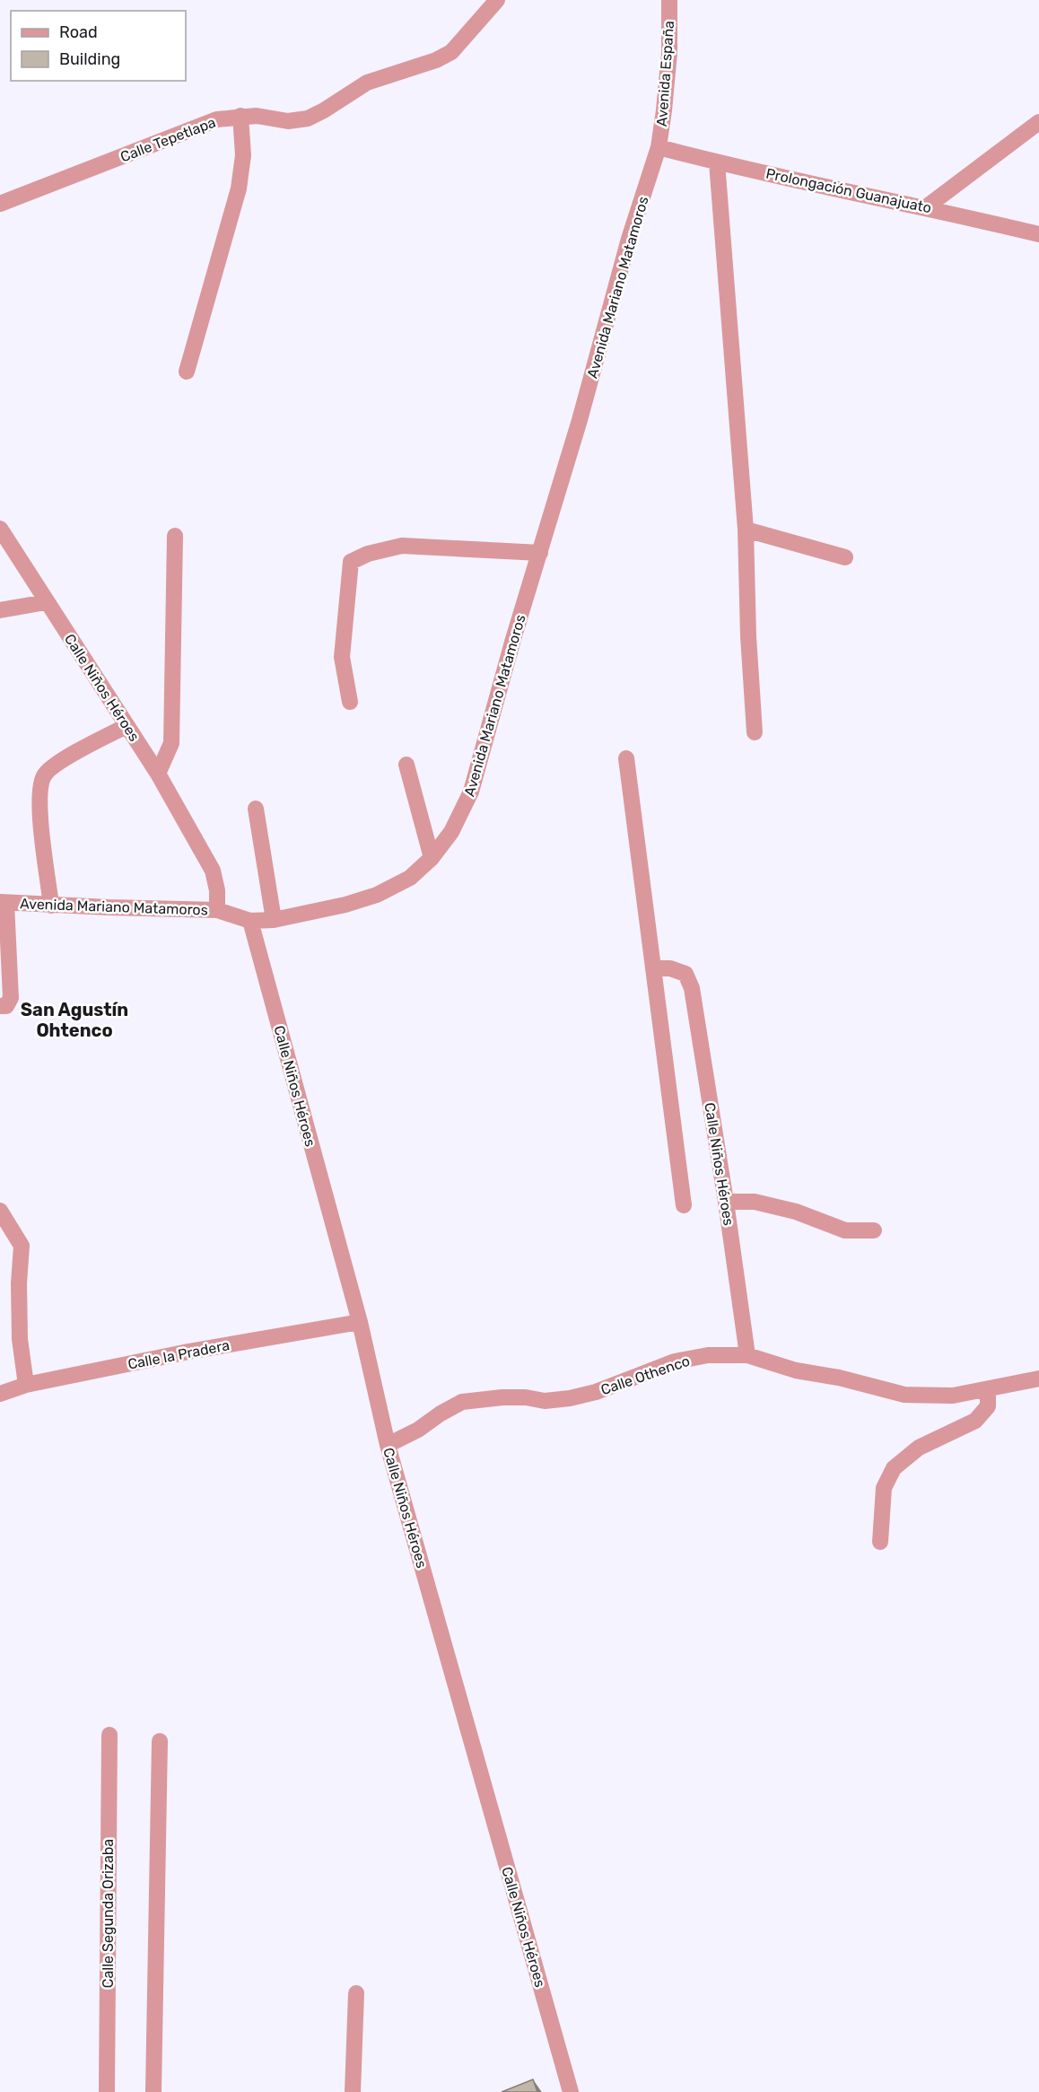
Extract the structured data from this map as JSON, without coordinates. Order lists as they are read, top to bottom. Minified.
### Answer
{"streets":{"street":["Avenida España","Calle Tepetlapa","Prolongación Guanajuato","Avenida Mariano Matamoros","Calle Niños Héroes","Calle la Pradera","Calle Othenco","Calle Segunda Orizaba"]},"crossings":[["Avenida España","Prolongación Guanajuato"],["Avenida España","Avenida Mariano Matamoros"],["Prolongación Guanajuato","Avenida Mariano Matamoros"],["Avenida Mariano Matamoros","Calle Niños Héroes"],["Calle Niños Héroes","Calle la Pradera"],["Calle Niños Héroes","Calle Othenco"]],"districts":["San Agustín Ohtenco"],"legend":["Road","Building"]}
